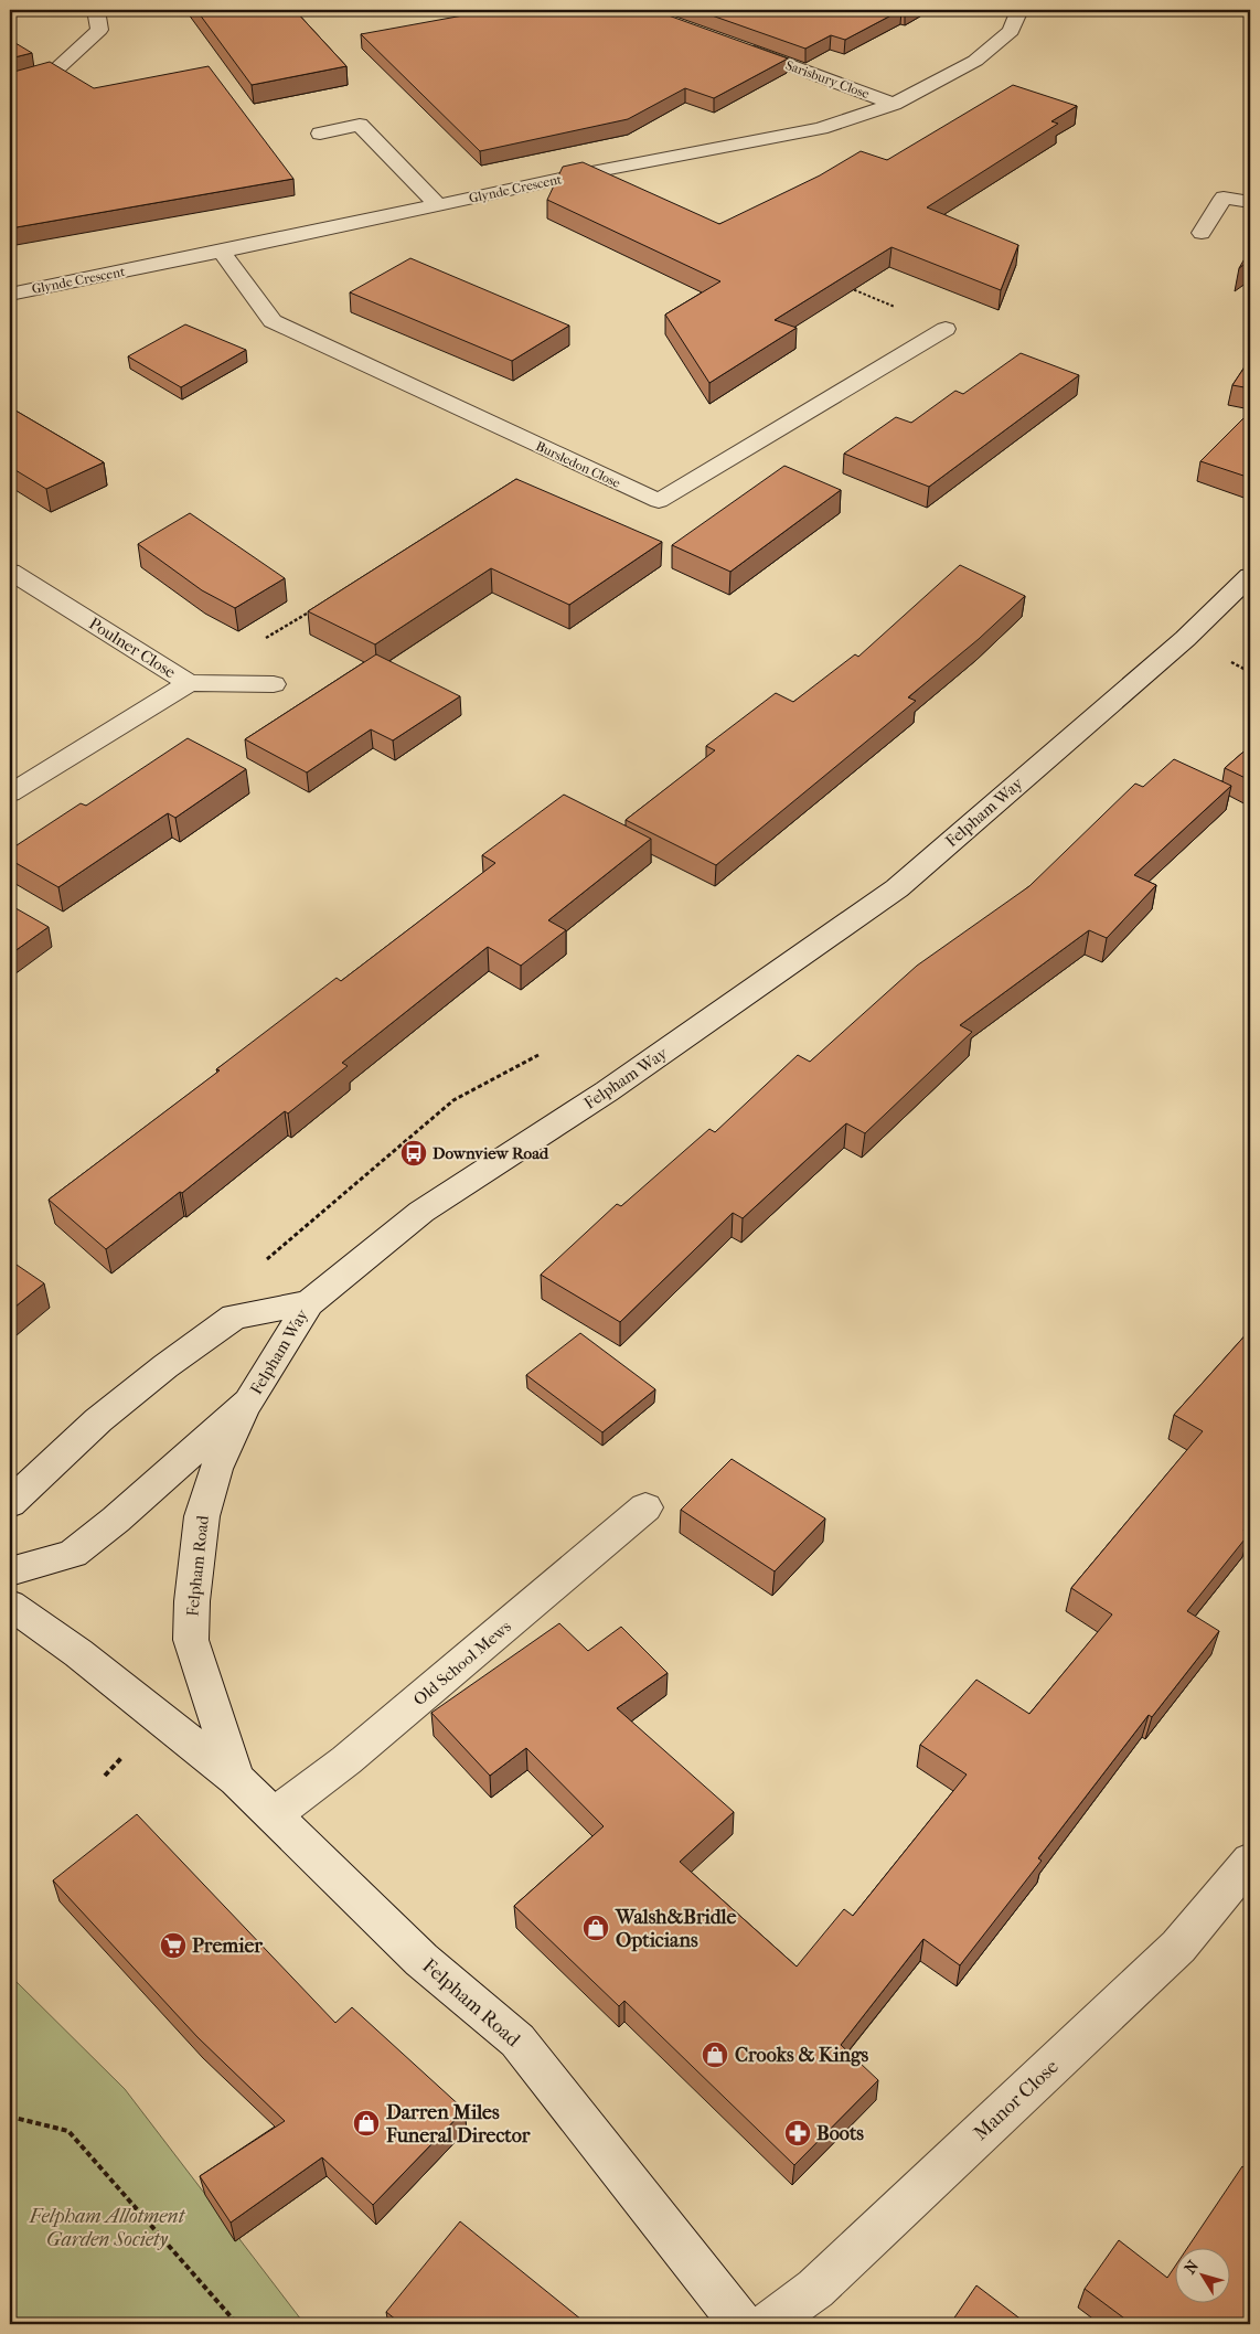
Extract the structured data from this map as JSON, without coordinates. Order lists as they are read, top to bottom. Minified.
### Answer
{"streets":{"street":["Sarisbury Close","Glynde Crescent","Bursledon Close","Poulner Close","Felpham Way","Felpham Road","Old School Mews","Manor Close"]},"crossings":[["Sarisbury Close","Glynde Crescent"],["Glynde Crescent","Bursledon Close"],["Felpham Way","Felpham Road"],["Felpham Road","Old School Mews"]],"parks":["Felpham Allotment Garden Society"],"places":{"bus stop":["Downview Road"],"shop":["Walsh&Bridle Opticians","Crooks & Kings","Darren Miles Funeral Director"],"supermarket":["Premier"],"pharmacy":["Boots"]},"north":"top left"}
